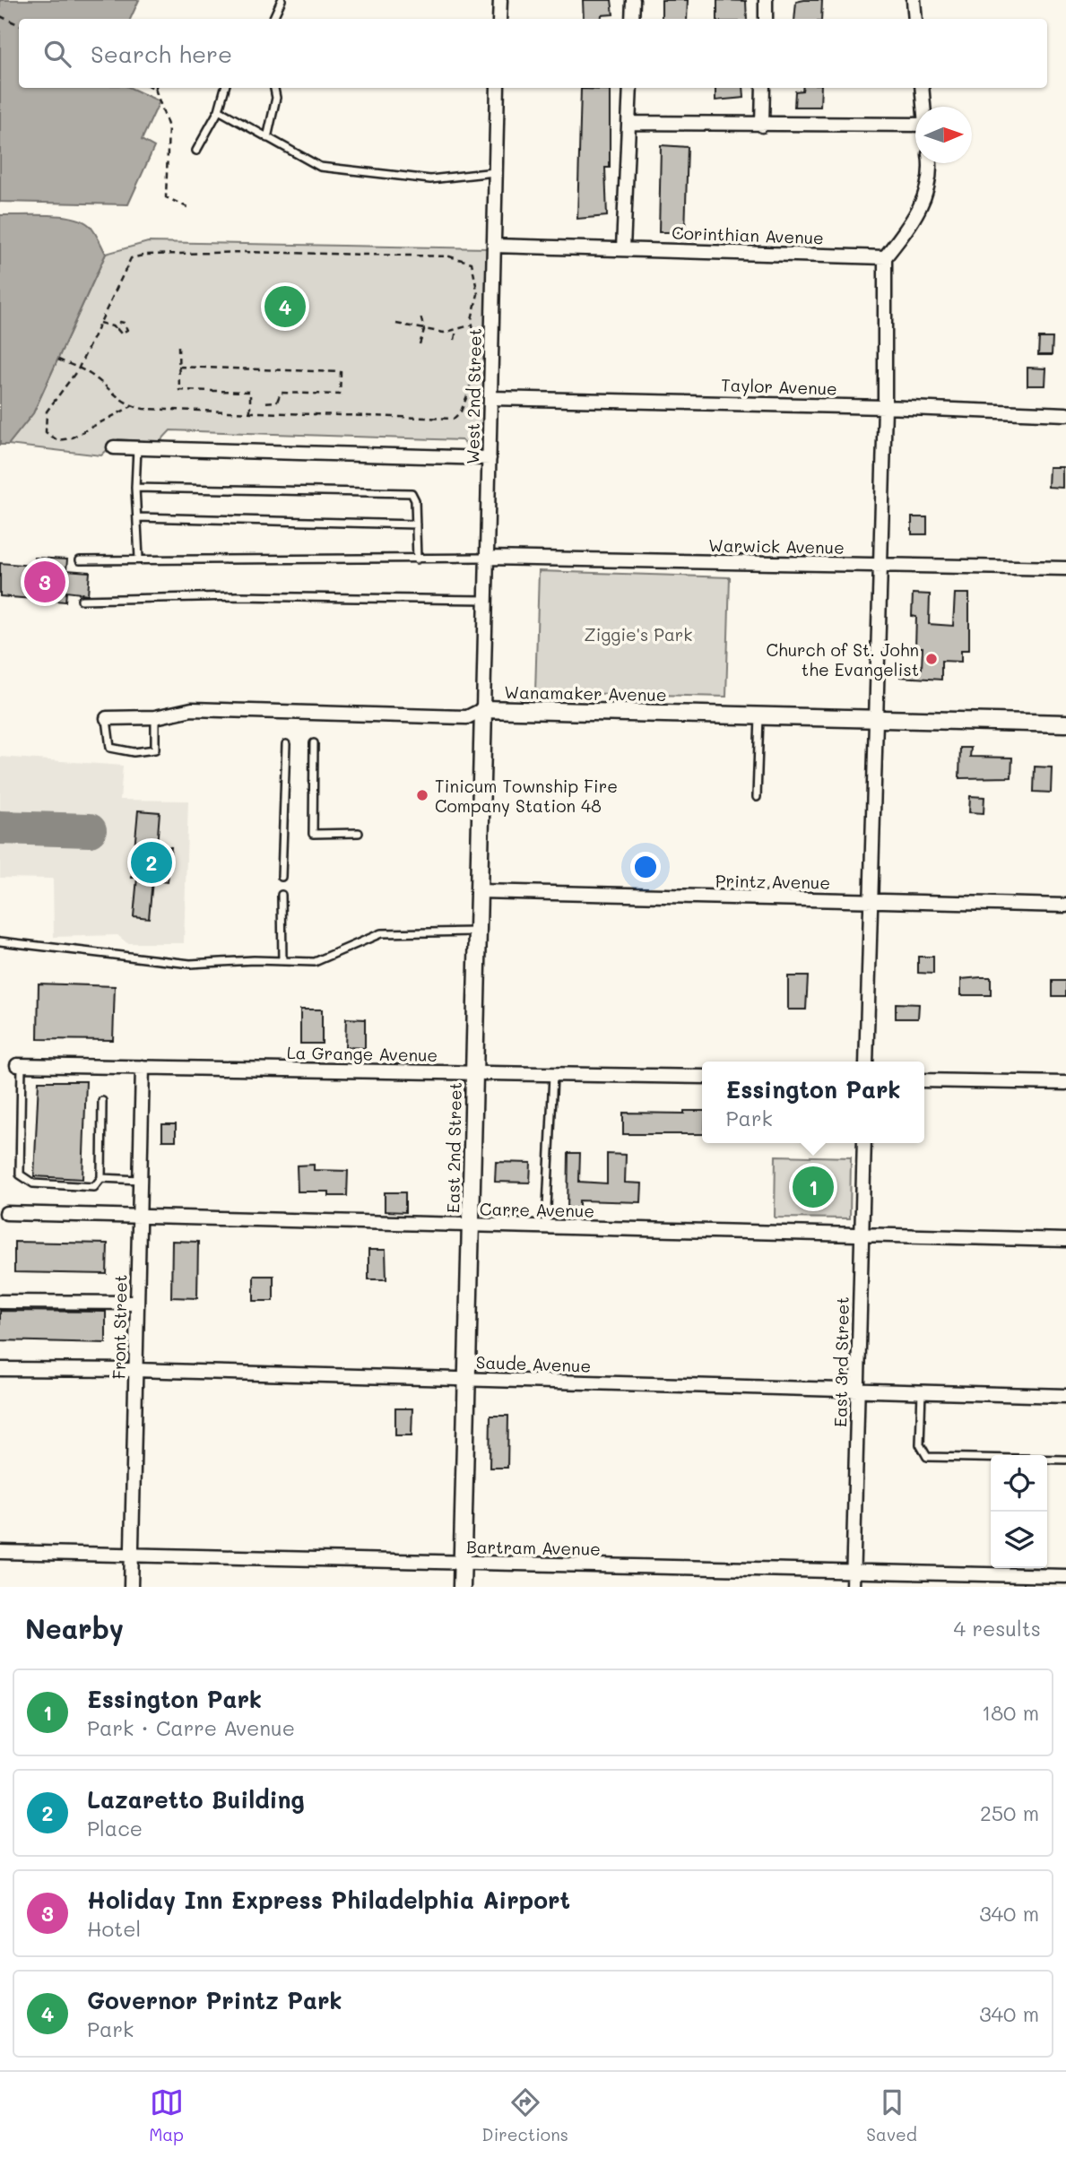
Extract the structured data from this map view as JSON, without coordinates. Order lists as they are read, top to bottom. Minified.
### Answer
{"streets":{"street":["Corinthian Avenue","Taylor Avenue","West 2nd Street","Warwick Avenue","Wanamaker Avenue","Printz Avenue","La Grange Avenue","East 2nd Street","Carre Avenue","Front Street","East 3rd Street","Saude Avenue","Bartram Avenue"]},"crossings":[["Corinthian Avenue","West 2nd Street"],["Taylor Avenue","West 2nd Street"],["West 2nd Street","Warwick Avenue"],["West 2nd Street","Wanamaker Avenue"],["West 2nd Street","East 2nd Street"],["Wanamaker Avenue","East 2nd Street"],["Printz Avenue","East 2nd Street"],["La Grange Avenue","East 2nd Street"],["La Grange Avenue","Front Street"],["East 2nd Street","Carre Avenue"],["East 2nd Street","Saude Avenue"],["East 2nd Street","Bartram Avenue"],["Carre Avenue","Front Street"],["Carre Avenue","East 3rd Street"],["Front Street","Saude Avenue"],["Front Street","Bartram Avenue"],["East 3rd Street","Saude Avenue"],["East 3rd Street","Bartram Avenue"]],"parks":["Ziggie's Park"],"places":["Church of St. John the Evangelist","Tinicum Township Fire Company Station 48"],"north":"right","page":{"search":"Search here","pins":["4","3","2","1"],"popup":["Essington Park","Park"],"heading":["Nearby","4 results"],"list":[{"mark":"1","name":"Essington Park","note":"Park · Carre Avenue","value":"180 m"},{"mark":"2","name":"Lazaretto Building","note":"Place","value":"250 m"},{"mark":"3","name":"Holiday Inn Express Philadelphia Airport","note":"Hotel","value":"340 m"},{"mark":"4","name":"Governor Printz Park","note":"Park","value":"340 m"}],"nav":["Map","Directions","Saved"]}}
